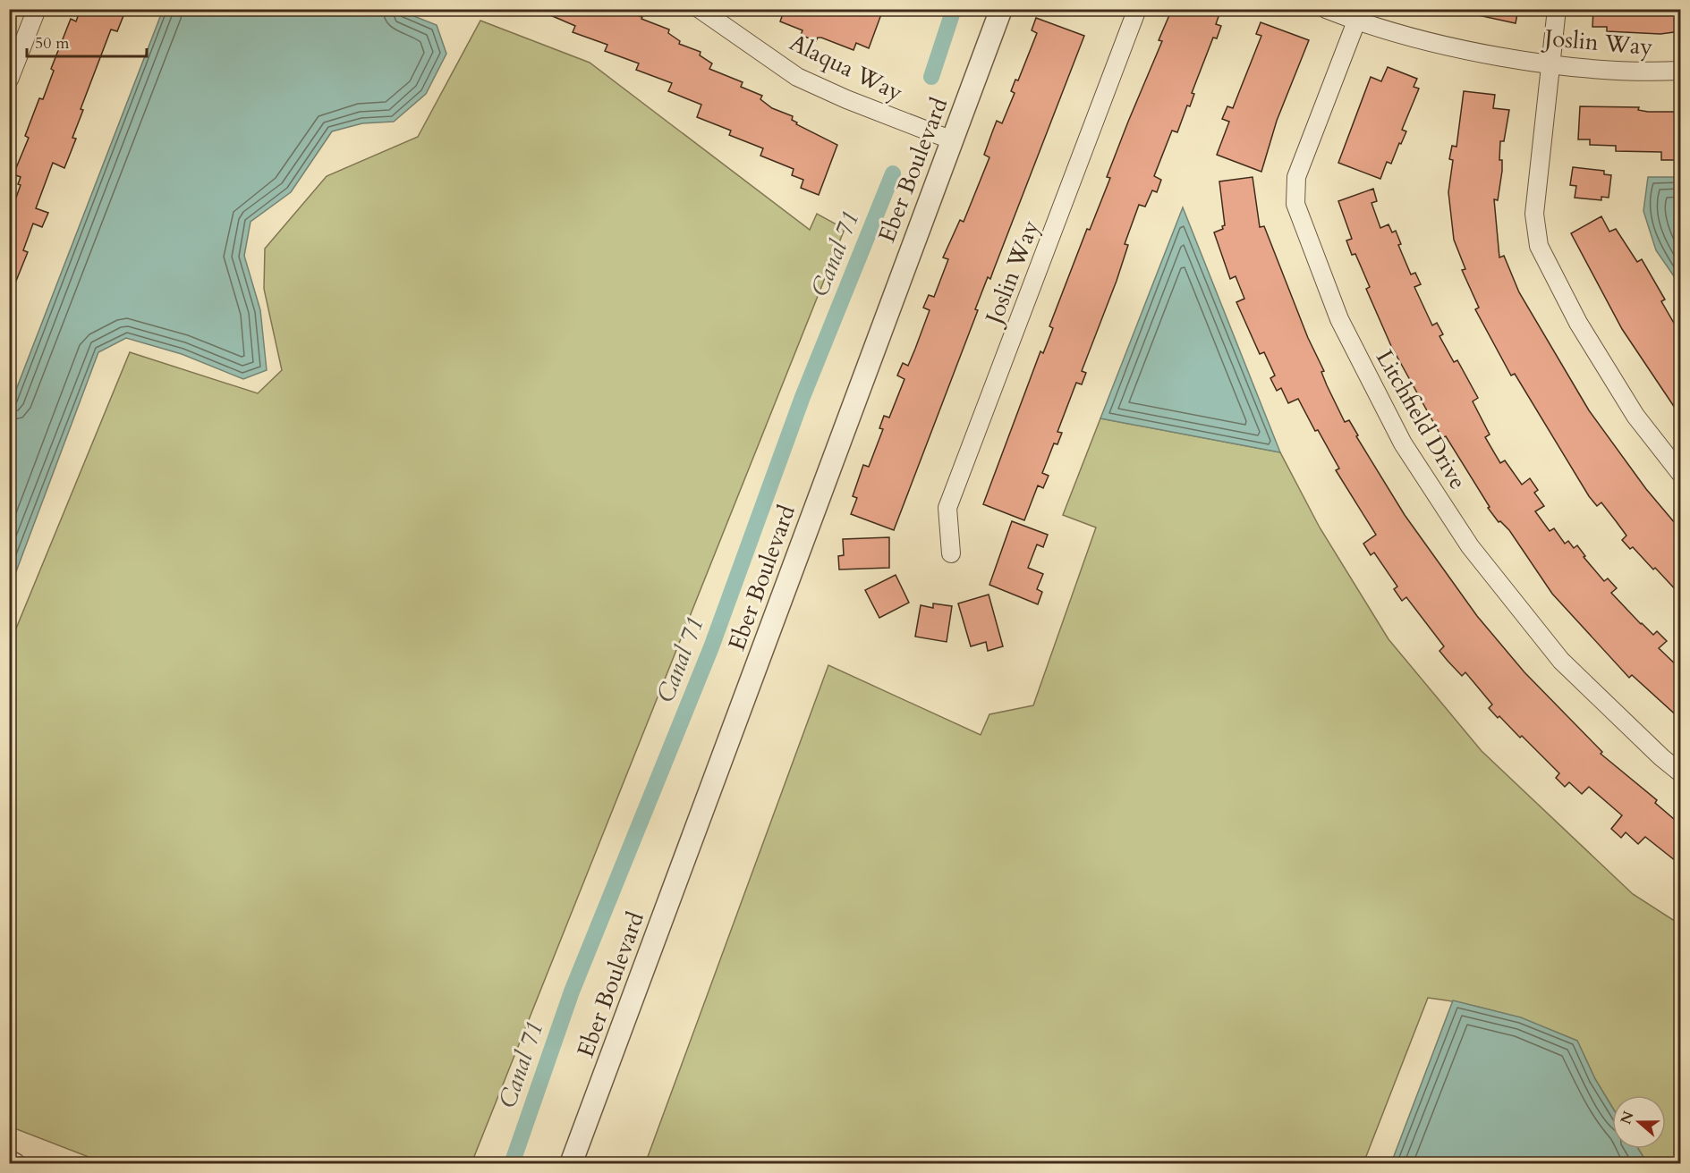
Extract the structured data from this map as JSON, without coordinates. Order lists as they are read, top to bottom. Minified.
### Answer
{"streets":{"street":["Joslin Way","Alaqua Way","Eber Boulevard","Litchfield Drive"]},"crossings":[["Joslin Way","Litchfield Drive"],["Alaqua Way","Eber Boulevard"]],"water":["Canal 71"],"scale_bar":"50 m","north":"left"}
